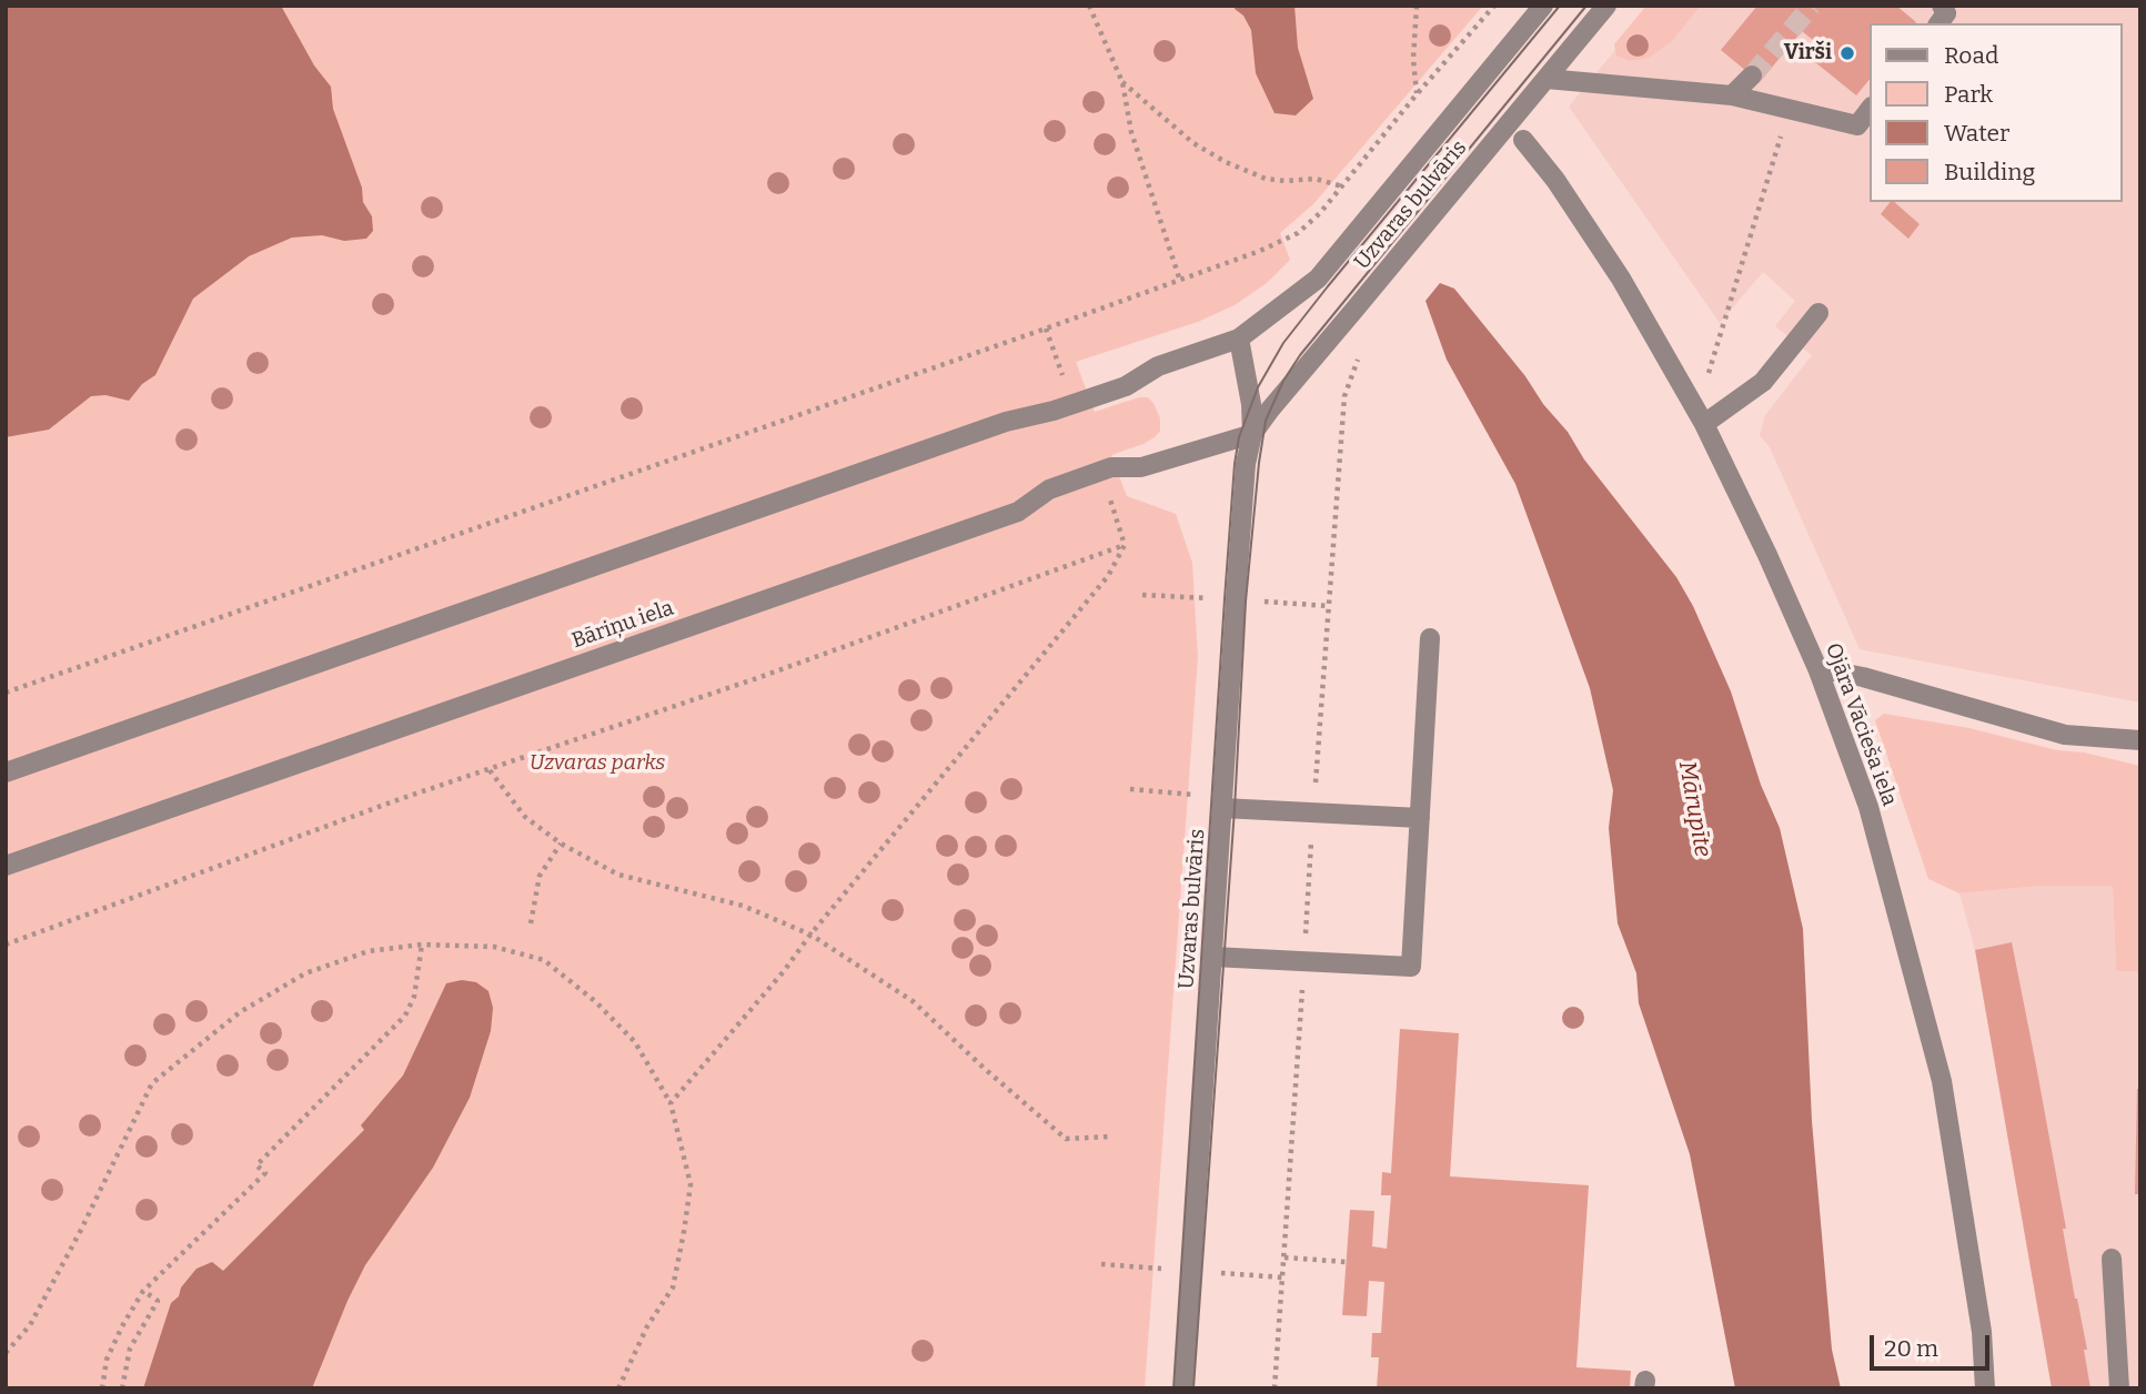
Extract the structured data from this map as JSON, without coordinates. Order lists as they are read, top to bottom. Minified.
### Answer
{"streets":{"street":["Uzvaras bulvāris","Bāriņu iela","Ojāra Vācieša iela"]},"crossings":[["Uzvaras bulvāris","Bāriņu iela"]],"water":["Mārupīte"],"parks":["Uzvaras parks"],"places":["Virši"],"legend":["Road","Park","Water","Building"],"scale_bar":"20 m"}
